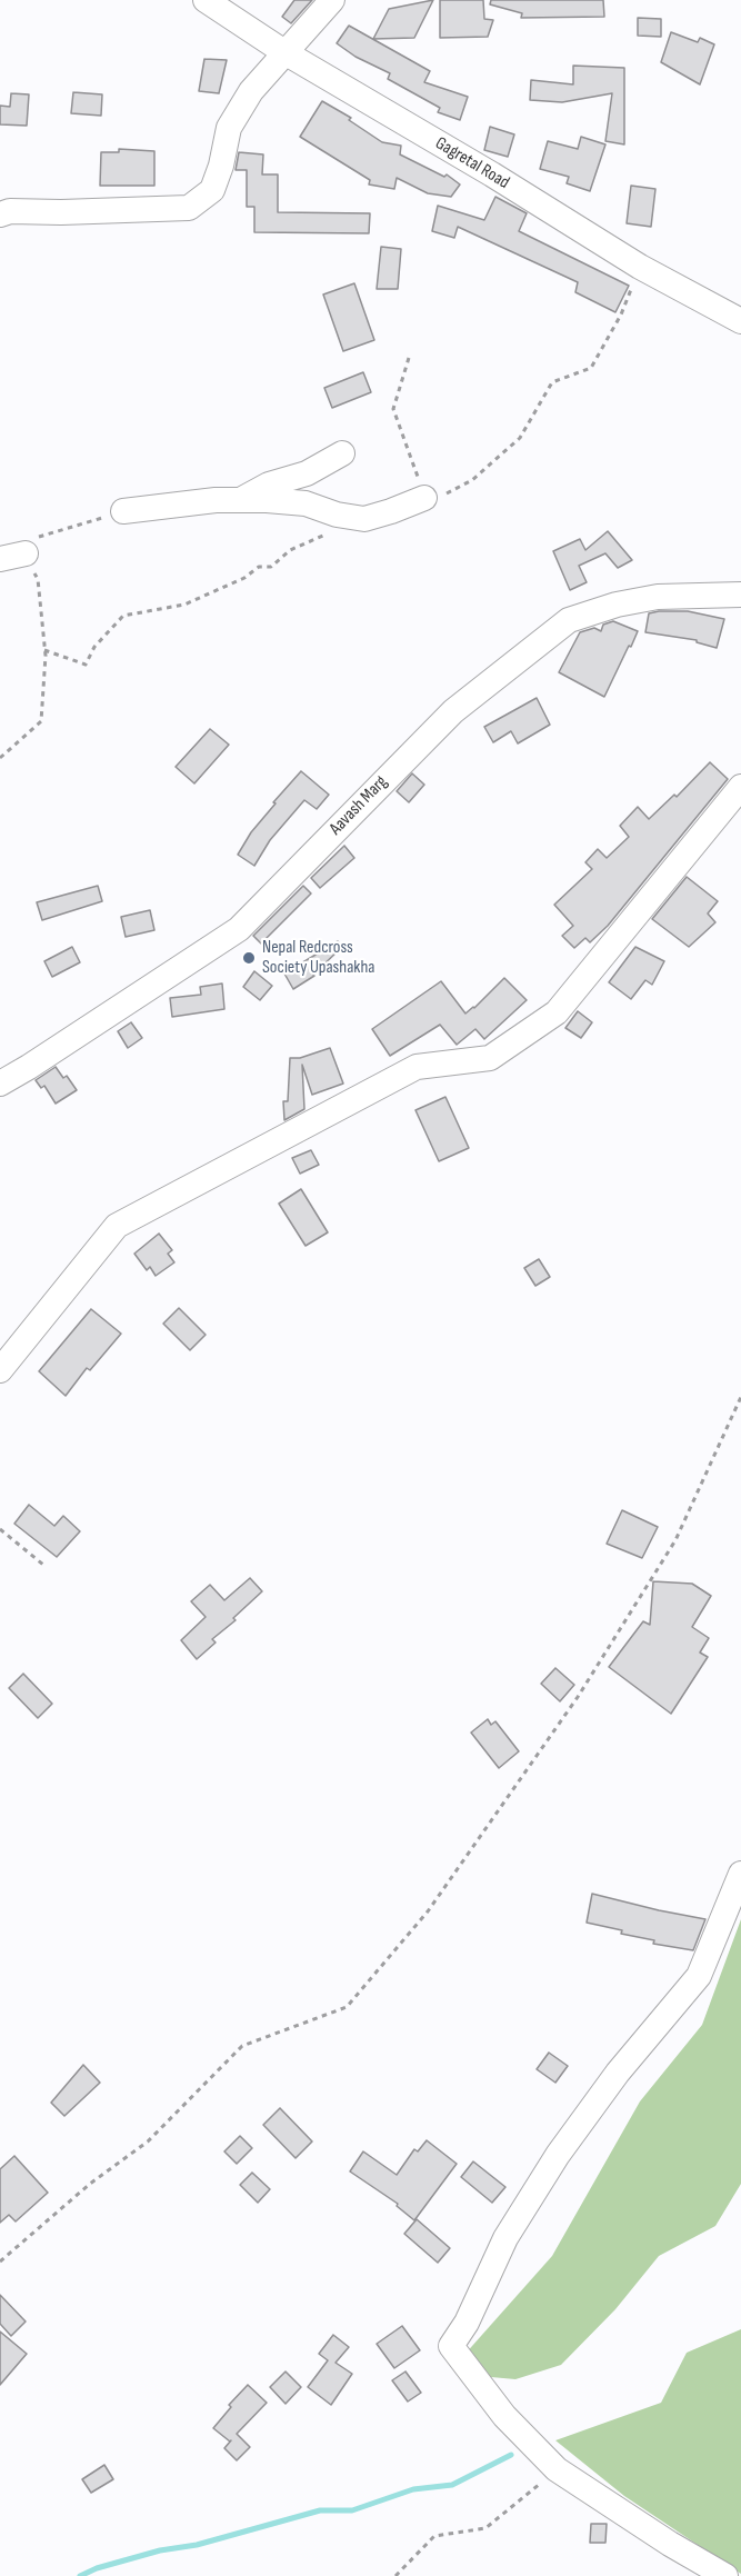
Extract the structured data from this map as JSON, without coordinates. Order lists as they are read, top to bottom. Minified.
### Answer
{"streets":{"street":["Gagretal Road","Aavash Marg"]},"places":["Nepal Redcross Society Upashakha"]}
